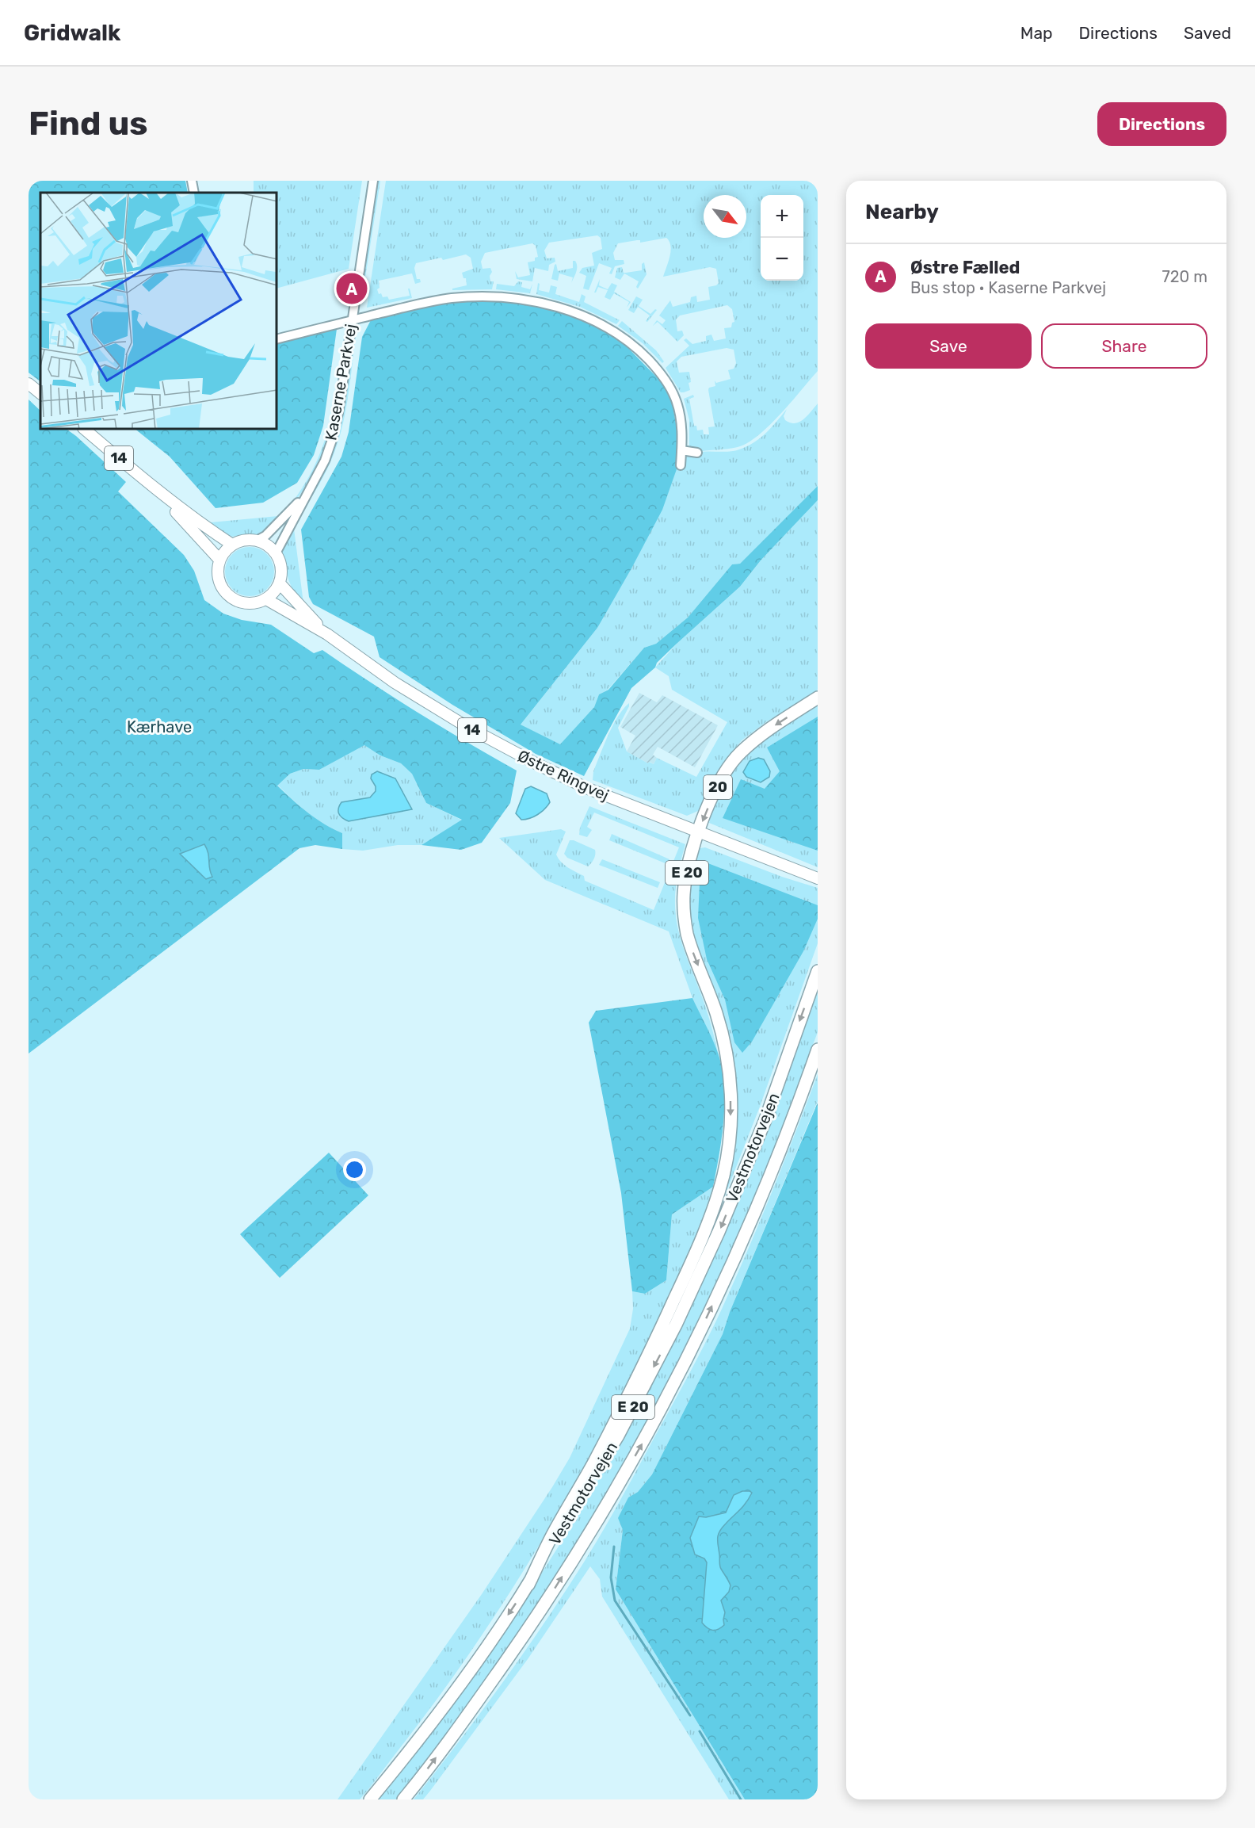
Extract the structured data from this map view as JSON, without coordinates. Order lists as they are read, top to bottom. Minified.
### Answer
{"streets":{"highway":["20","E 20","Vestmotorvejen"],"main road":["14","Østre Ringvej"],"street":["Kaserne Parkvej"]},"crossings":[["Kaserne Parkvej","14"],["Kaserne Parkvej","Østre Ringvej"],["14","Østre Ringvej"],["Østre Ringvej","20"],["Østre Ringvej","E 20"],["20","E 20"],["E 20","Vestmotorvejen"]],"parks":["Kærhave"],"north":"bottom right","page":{"header":"Gridwalk","nav":["Map","Directions","Saved"],"buttons":["Directions",["Save","Share"]],"title":"Find us","heading":"Nearby","map_buttons":["+","−"],"list":[{"mark":"A","name":"Østre Fælled","note":"Bus stop · Kaserne Parkvej","value":"720 m"}],"pins":"A"}}
